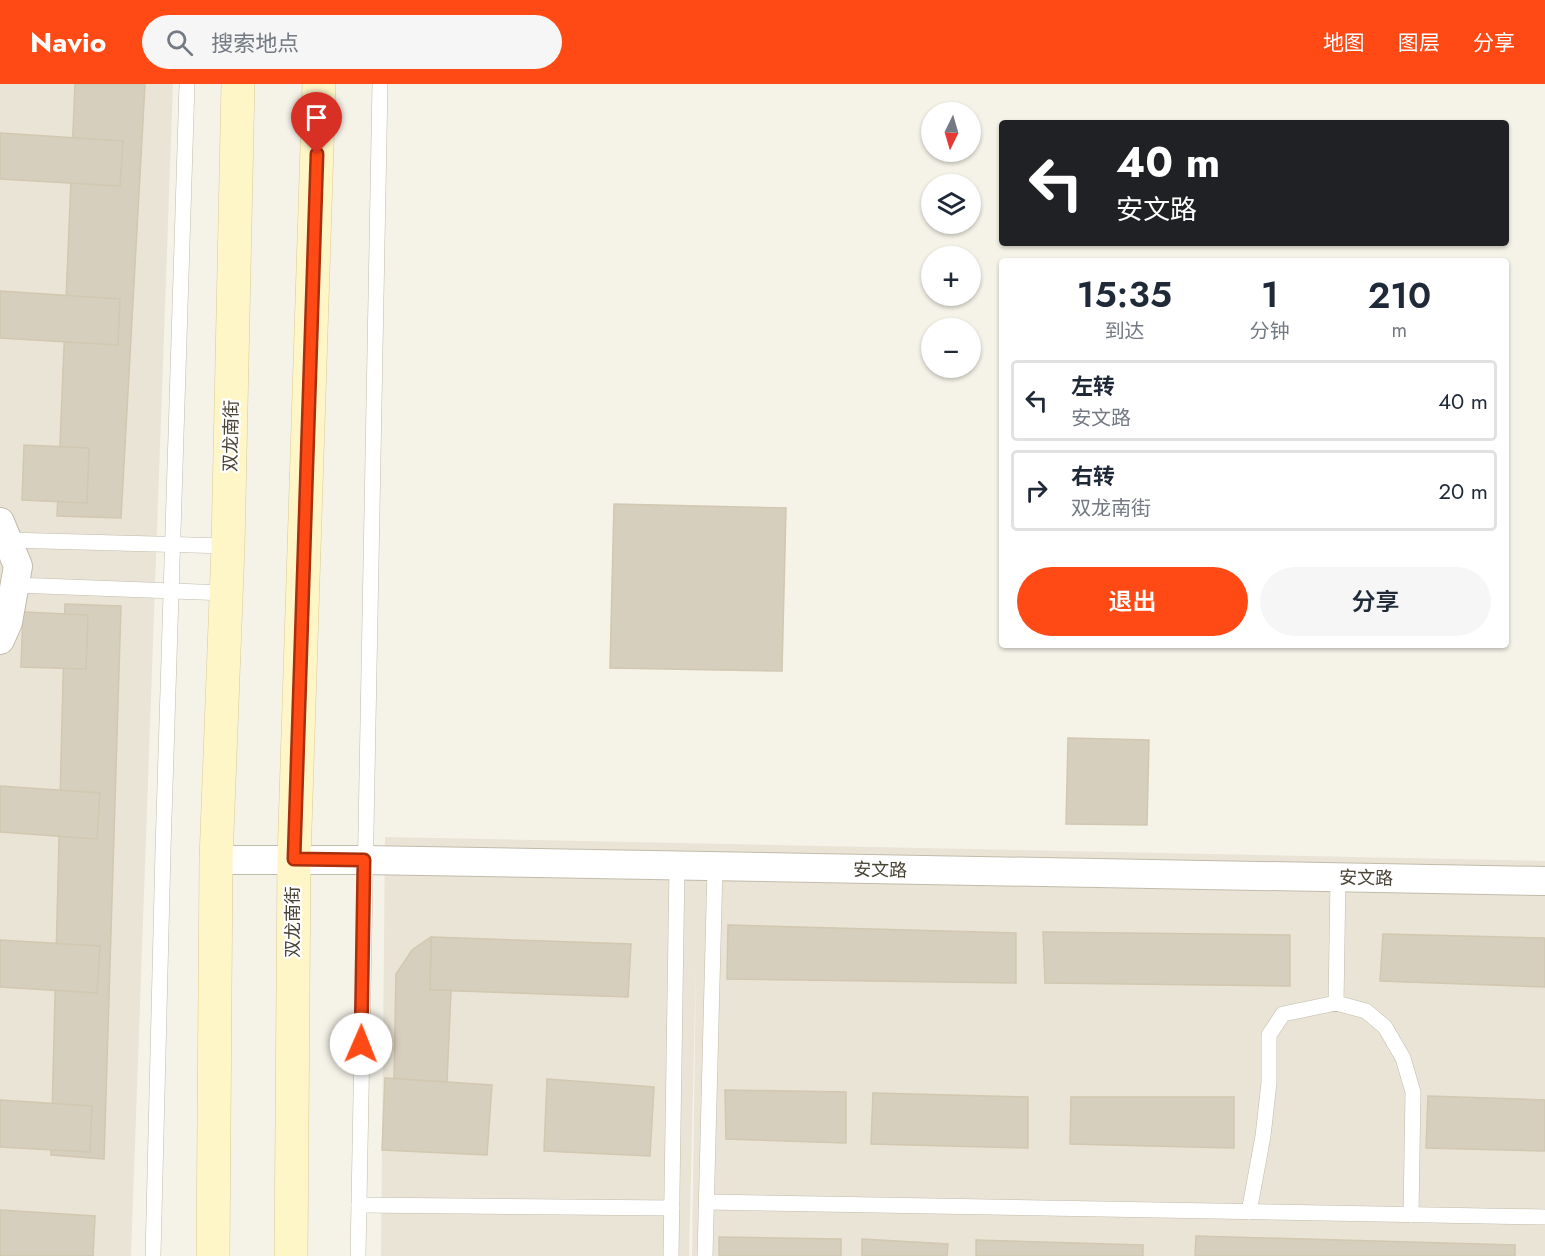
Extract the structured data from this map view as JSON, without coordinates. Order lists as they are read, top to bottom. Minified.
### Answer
{"streets":{"main road":["双龙南街"],"street":["安文路"]},"crossings":[["双龙南街","安文路"]],"north":"bottom","page":{"header":"Navio","search":"搜索地点","nav":["地图","图层","分享"],"map_buttons":["+","−"],"turn":["40 m","安文路"],"eta":["15:35","到达","1","分钟","210","m"],"list":[{"name":"左转","note":"安文路","value":"40 m"},{"name":"右转","note":"双龙南街","value":"20 m"}],"buttons":["退出","分享"]}}
